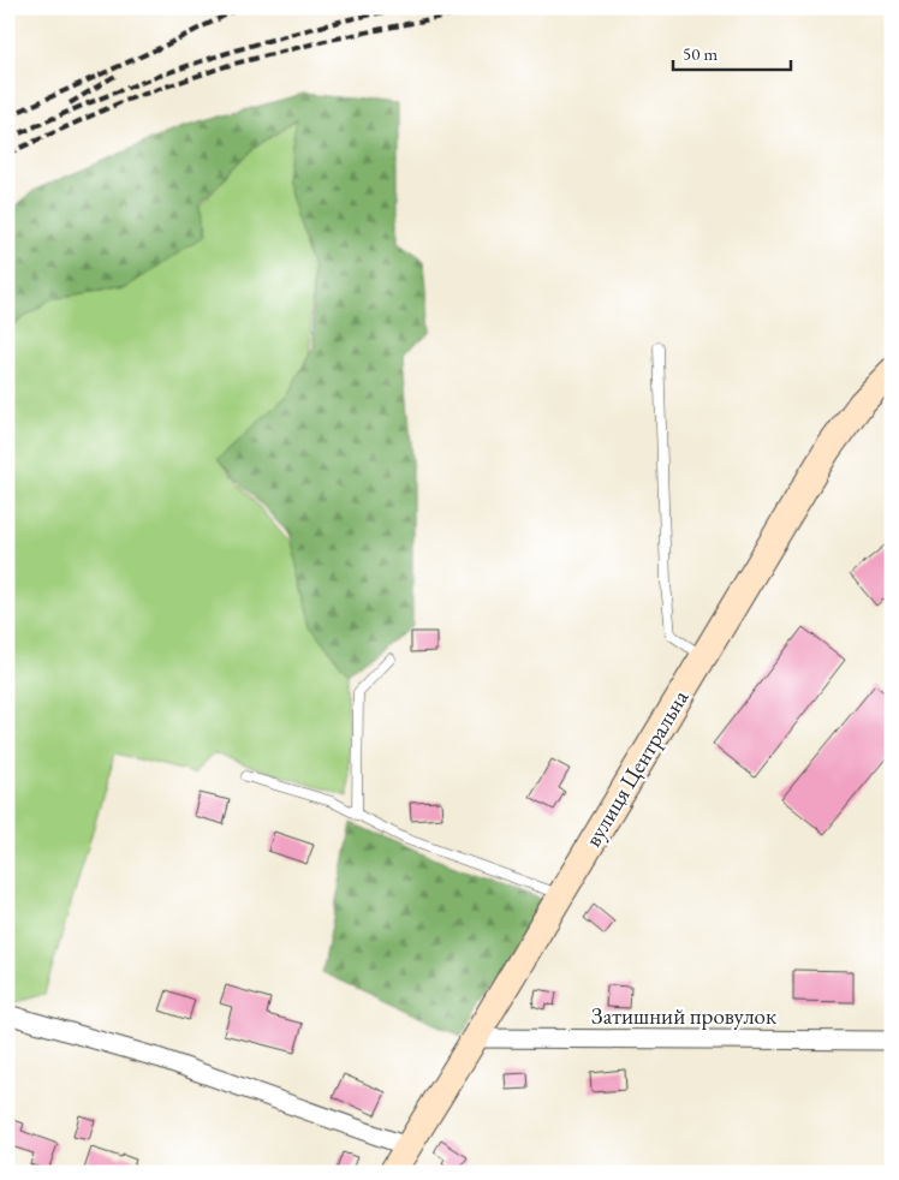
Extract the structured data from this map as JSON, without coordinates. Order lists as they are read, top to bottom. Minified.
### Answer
{"streets":{"main road":["вулиця Центральна"],"street":["Затишний провулок"]},"crossings":[["вулиця Центральна","Затишний провулок"]],"scale_bar":"50 m"}
